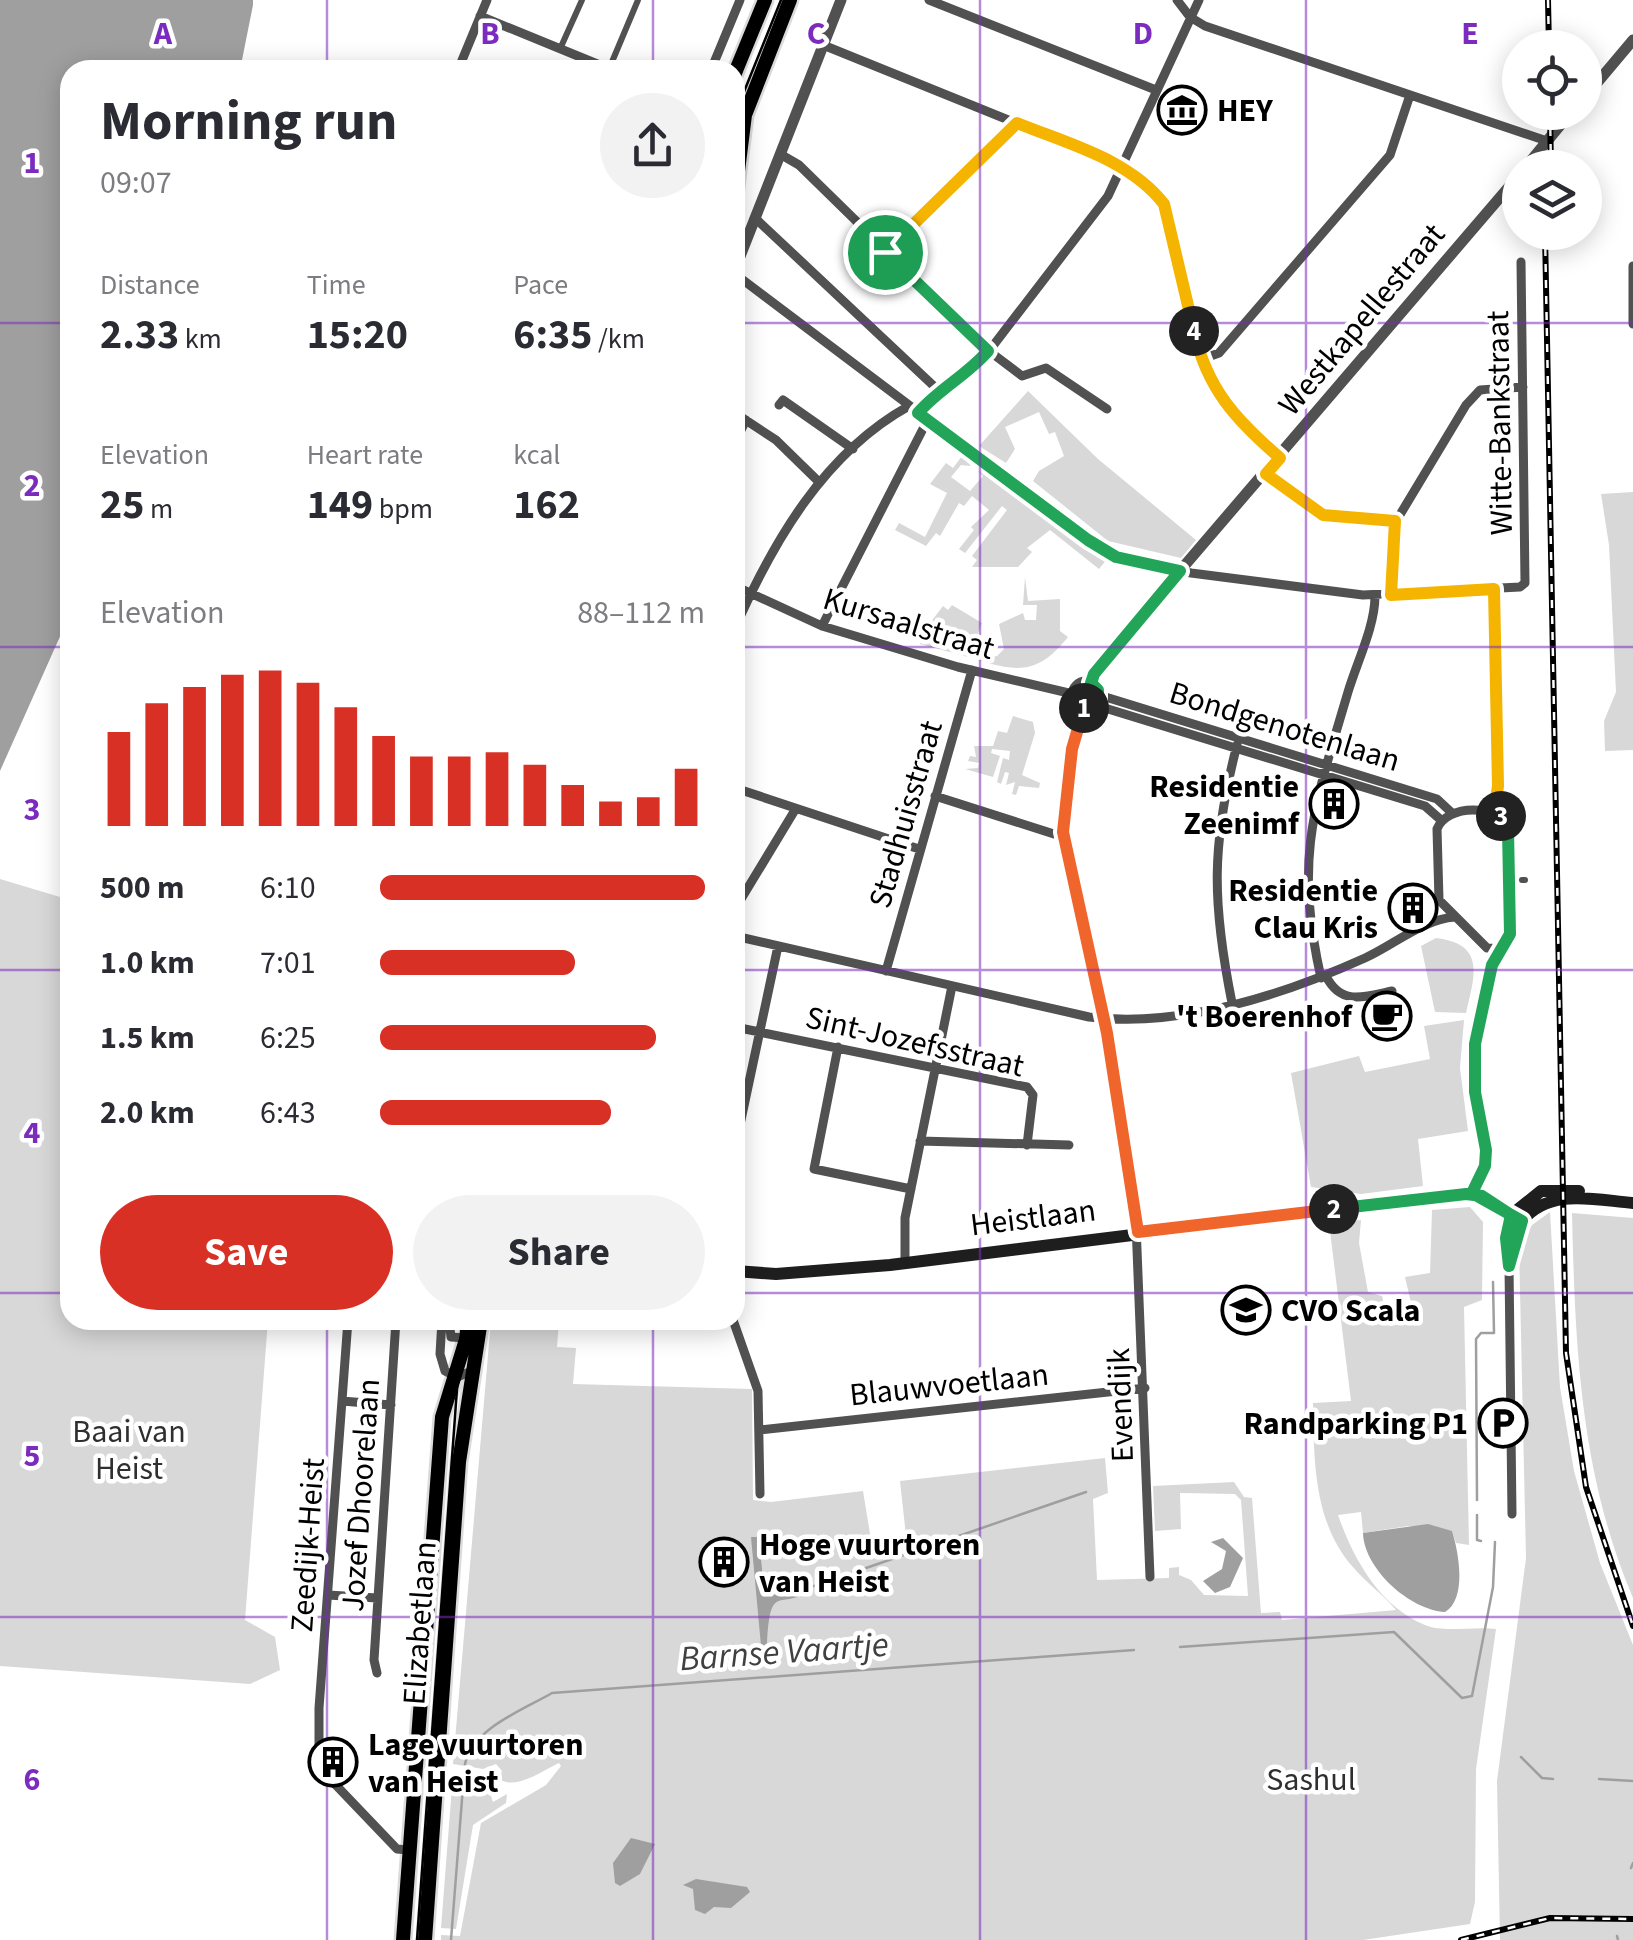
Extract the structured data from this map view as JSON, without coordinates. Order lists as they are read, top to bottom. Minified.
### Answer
{"streets":{"main road":["Heistlaan","Elizabetlaan"],"street":["Westkapellestraat","Witte-Bankstraat","Kursaalstraat","Bondgenotenlaan","Stadhuisstraat","Sint-Jozefsstraat","Blauwvoetlaan","Evendijk","Jozef Dhoorelaan","Zeedijk-Heist"]},"crossings":[["Kursaalstraat","Stadhuisstraat"],["Bondgenotenlaan","Evendijk"],["Heistlaan","Evendijk"],["Blauwvoetlaan","Evendijk"],["Zeedijk-Heist","Elizabetlaan"]],"water":["Barnse Vaartje"],"parks":["Baai van Heist","Sashul"],"places":{"museum":["HEY"],"building":["Residentie Zeenimf","Residentie Clau Kris","Hoge vuurtoren van Heist","Lage vuurtoren van Heist"],"cafe":["'t Boerenhof"],"school or university":["CVO Scala"],"parking":["Randparking P1"]},"page":{"heading":["Morning run","09:07"],"stats":[["Distance","2.33 km"],["Time","15:20"],["Pace","6:35 /km"],["Elevation","25 m"],["Heart rate","149 bpm"],["kcal","162"]],"pins":["4","1","3","2"],"chart":["Elevation","88–112 m"],"list":[{"name":"500 m","note":"6:10"},{"name":"1.0 km","note":"7:01"},{"name":"1.5 km","note":"6:25"},{"name":"2.0 km","note":"6:43"}],"buttons":["Save","Share"]},"grid":{"columns":["A","B","C","D","E"],"rows":["1","2","3","4","5","6"]}}
